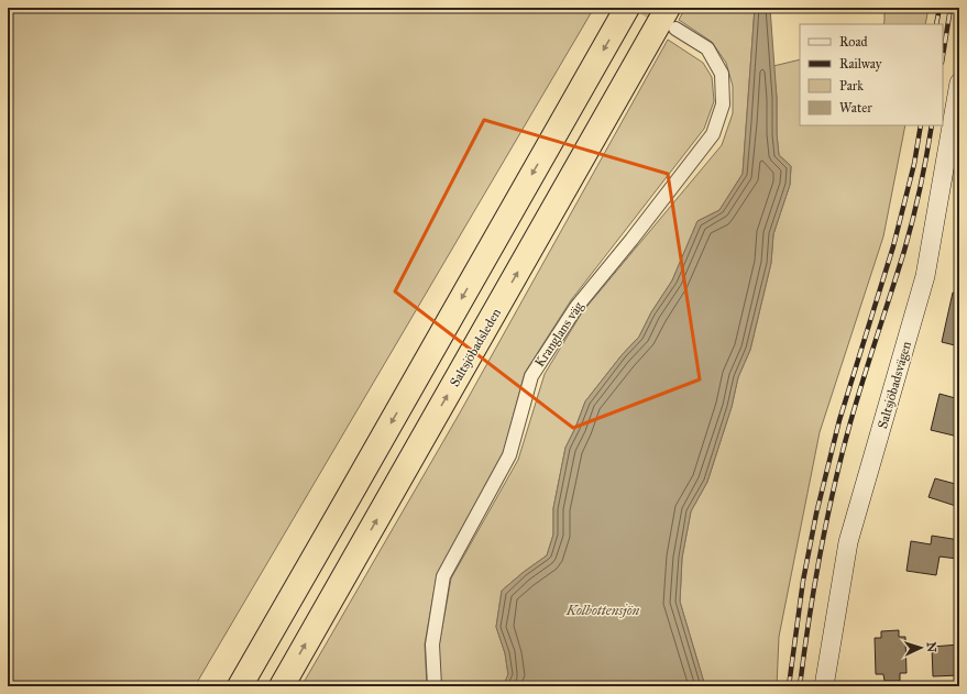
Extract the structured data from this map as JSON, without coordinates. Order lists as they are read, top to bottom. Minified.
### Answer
{"streets":{"highway":["Saltsjöbadsleden"],"street":["Kranglans väg","Saltsjöbadsvägen"]},"crossings":[["Kranglans väg","Saltsjöbadsleden"]],"water":["Kolbottensjön"],"legend":["Road","Railway","Park","Water"],"north":"right"}
